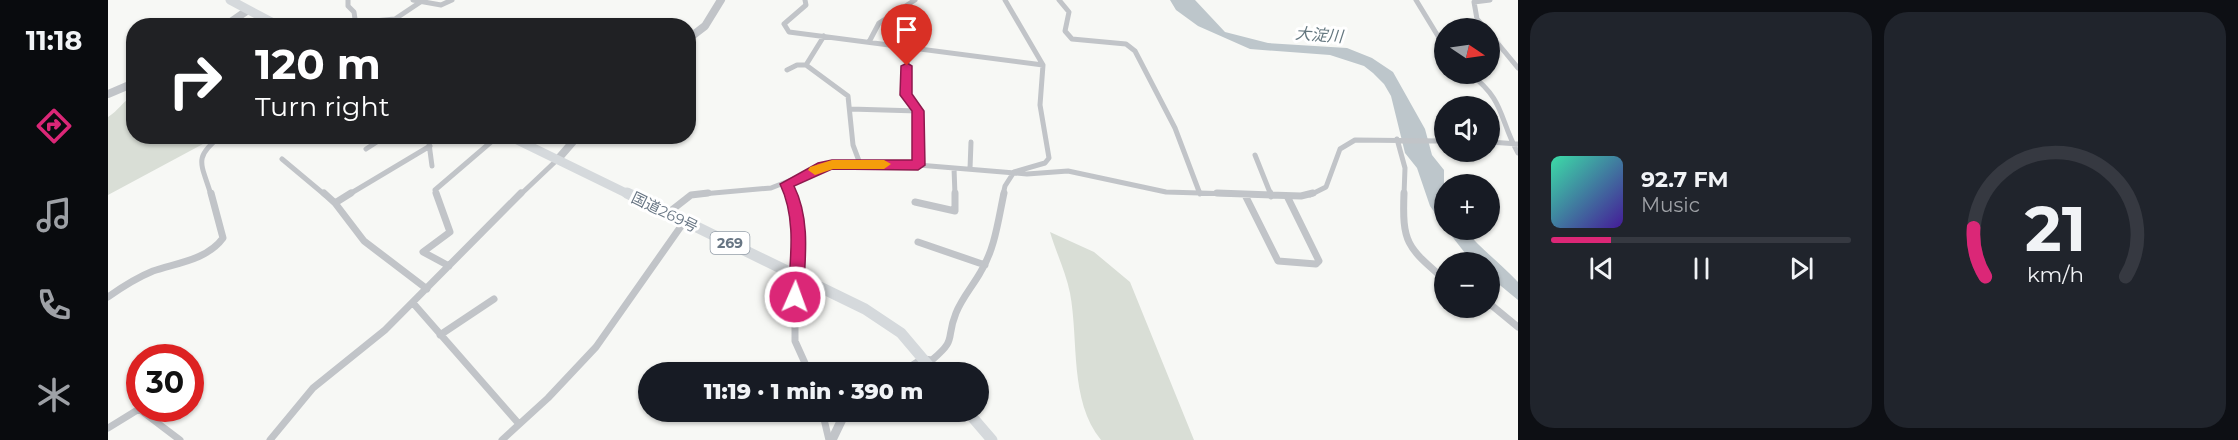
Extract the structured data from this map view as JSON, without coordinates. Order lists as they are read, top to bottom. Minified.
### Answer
{"streets":{"highway":["国道269号","269"]},"water":["大淀川"],"north":"right","page":{"tabs":"11:18","map_buttons":["+","−"],"turn":["120 m","Turn right"],"song":["92.7 FM","Music"],"limit":"30","trip":"11:19 · 1 min · 390 m","gauge":["21","km/h"]}}
